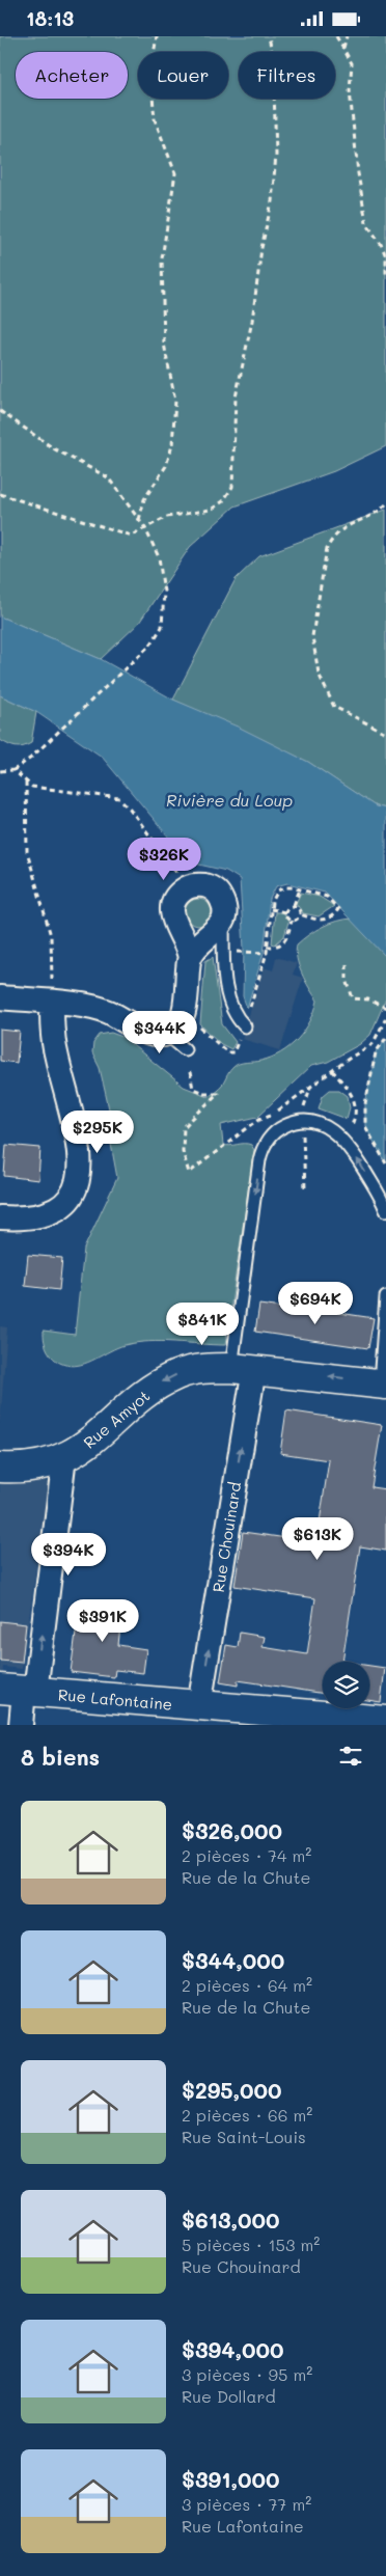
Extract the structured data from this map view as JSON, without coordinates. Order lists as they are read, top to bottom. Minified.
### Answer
{"streets":{"main road":["Rue Amyot","Rue Lafontaine"],"street":["Rue Chouinard"]},"crossings":[["Rue Amyot","Rue Chouinard"],["Rue Chouinard","Rue Lafontaine"]],"one_way":["Rue Amyot"],"water":["Rivière du Loup"],"page":{"status":"18:13","chip":["Acheter","Louer","Filtres"],"price":["$326K","$344K","$295K","$694K","$841K","$613K","$394K","$391K"],"heading":"8 biens","list":[{"name":"$326,000","note":"2 pièces · 74 m² · Rue de la Chute"},{"name":"$344,000","note":"2 pièces · 64 m² · Rue de la Chute"},{"name":"$295,000","note":"2 pièces · 66 m² · Rue Saint-Louis"},{"name":"$613,000","note":"5 pièces · 153 m² · Rue Chouinard"},{"name":"$394,000","note":"3 pièces · 95 m² · Rue Dollard"},{"name":"$391,000","note":"3 pièces · 77 m² · Rue Lafontaine"}]}}
